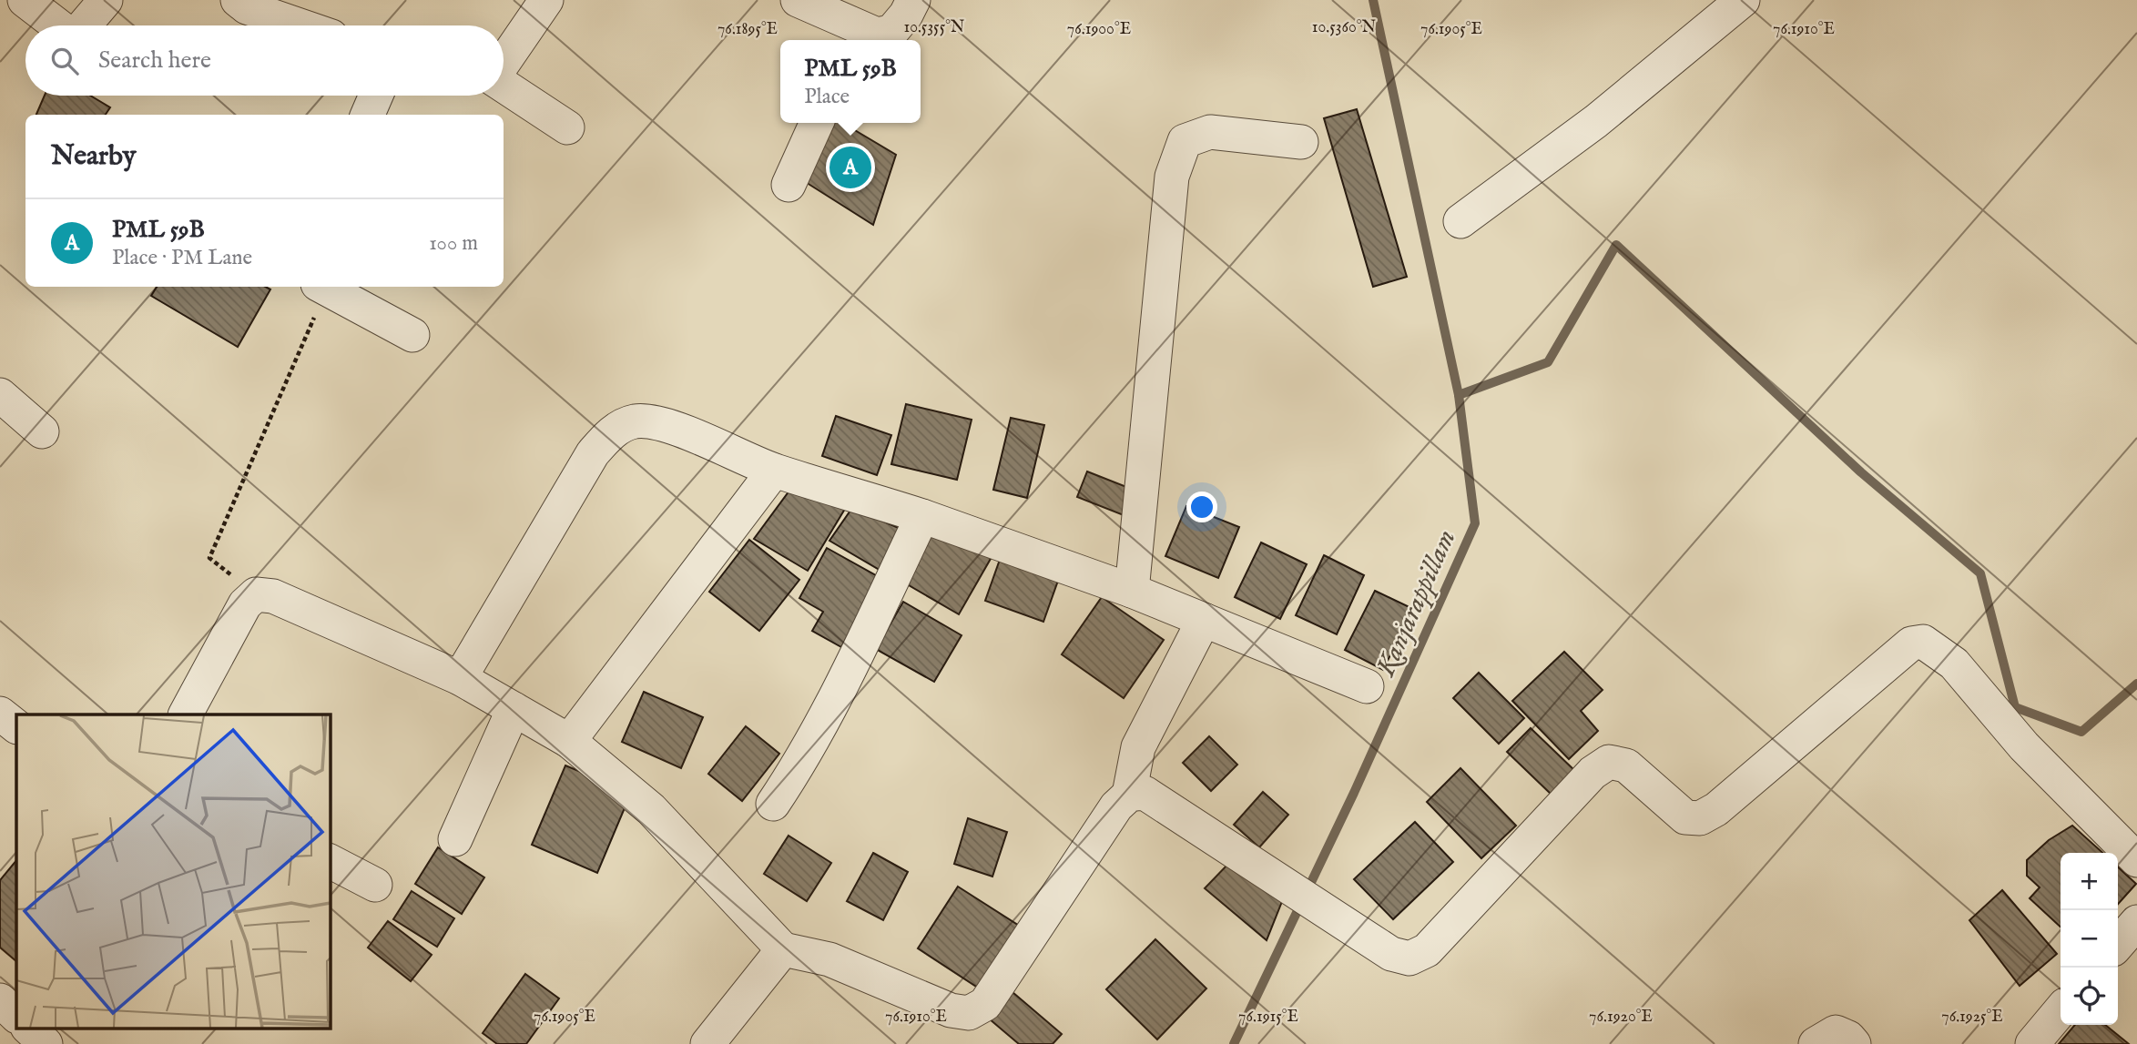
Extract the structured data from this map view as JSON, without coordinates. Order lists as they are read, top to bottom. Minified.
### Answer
{"water":["Kanjarappillam"],"page":{"search":"Search here","popup":["PML 59B","Place"],"heading":"Nearby","pins":"A","list":[{"mark":"A","name":"PML 59B","note":"Place · PM Lane","value":"100 m"}],"map_buttons":["+","−"]},"coordinates":["10.5355°N","10.5360°N","76.1895°E","76.1900°E","76.1905°E","76.1910°E","76.1915°E","76.1920°E","76.1925°E"]}
